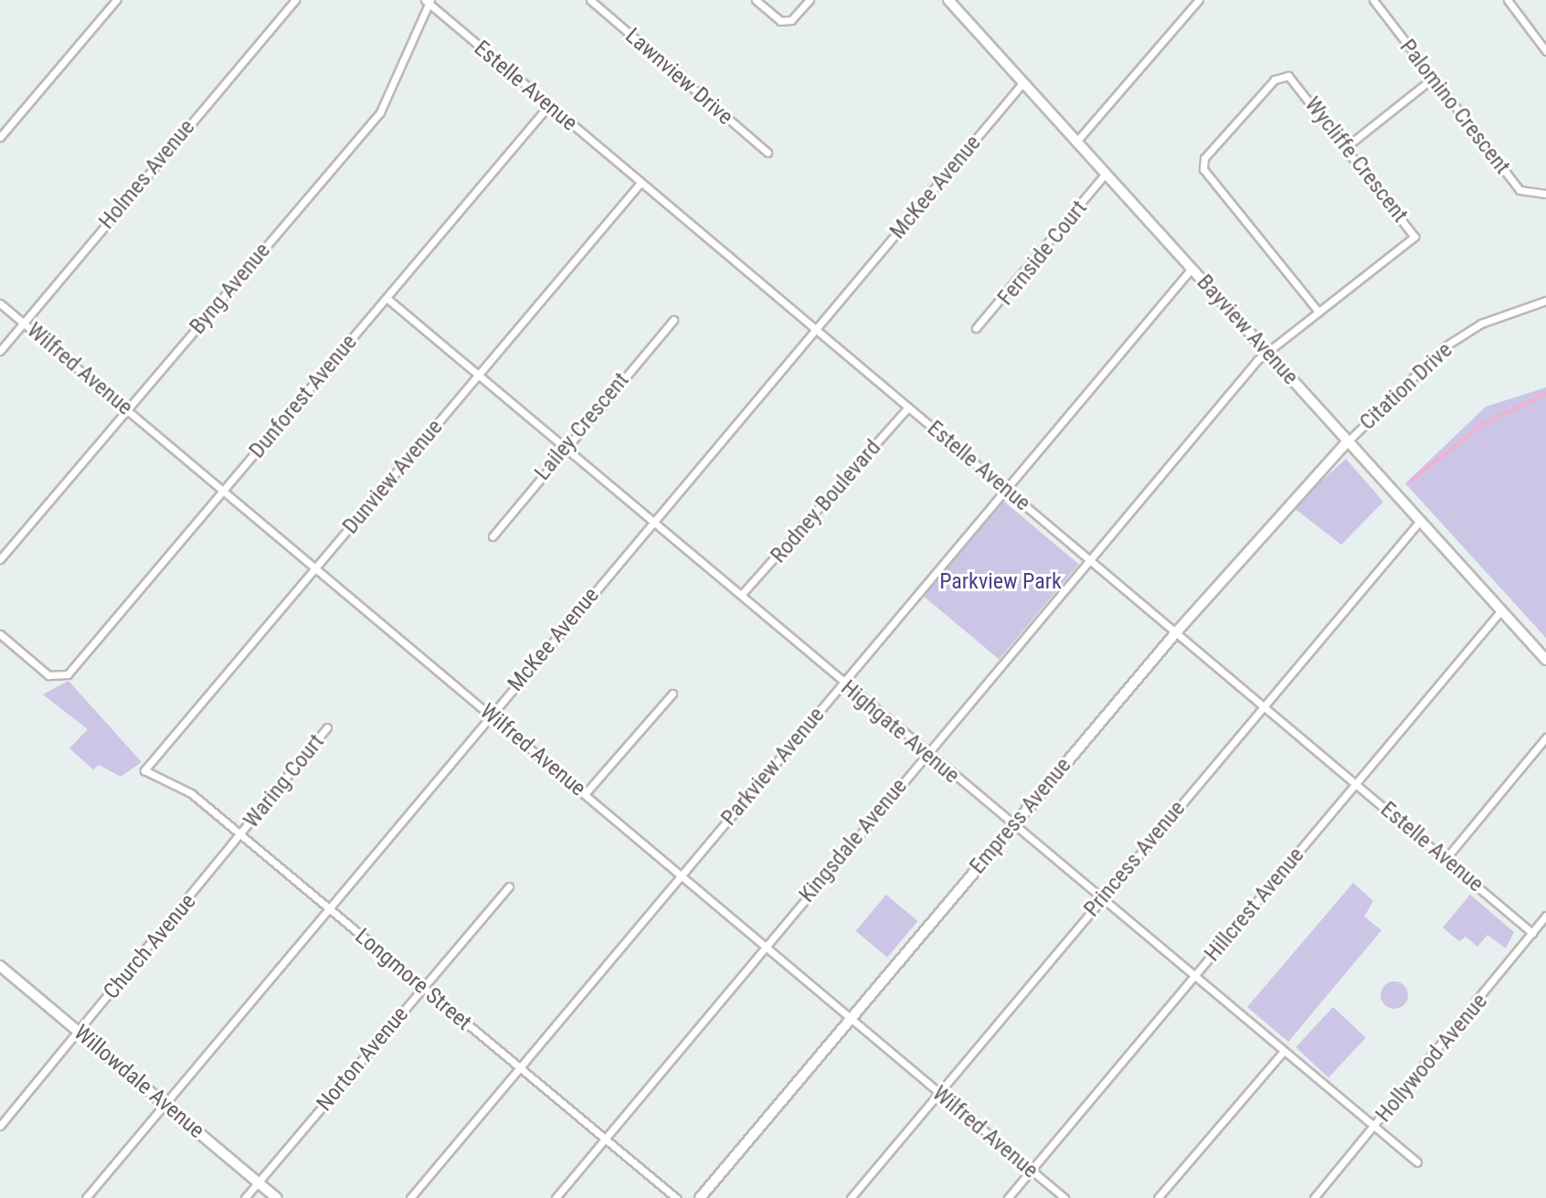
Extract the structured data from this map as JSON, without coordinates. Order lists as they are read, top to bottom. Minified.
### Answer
{"streets":{"street":["Lawnview Drive","Estelle Avenue","Palomino Crescent","Wycliffe Crescent","Holmes Avenue","McKee Avenue","Fernside Court","Byng Avenue","Bayview Avenue","Wilfred Avenue","Citation Drive","Dunforest Avenue","Lailey Crescent","Dunview Avenue","Rodney Boulevard","Highgate Avenue","Parkview Avenue","Waring Court","Empress Avenue","Kingsdale Avenue","Princess Avenue","Hillcrest Avenue","Church Avenue","Longmore Street","Hollywood Avenue","Norton Avenue","Willowdale Avenue"]},"crossings":[["Estelle Avenue","McKee Avenue"],["Estelle Avenue","Byng Avenue"],["Estelle Avenue","Dunforest Avenue"],["Estelle Avenue","Dunview Avenue"],["Estelle Avenue","Rodney Boulevard"],["Estelle Avenue","Parkview Avenue"],["Estelle Avenue","Empress Avenue"],["Estelle Avenue","Kingsdale Avenue"],["Estelle Avenue","Princess Avenue"],["Estelle Avenue","Hillcrest Avenue"],["Estelle Avenue","Hollywood Avenue"],["Wycliffe Crescent","Bayview Avenue"],["Wycliffe Crescent","Kingsdale Avenue"],["Holmes Avenue","Wilfred Avenue"],["McKee Avenue","Bayview Avenue"],["McKee Avenue","Wilfred Avenue"],["McKee Avenue","Highgate Avenue"],["McKee Avenue","Longmore Street"],["McKee Avenue","Willowdale Avenue"],["Fernside Court","Bayview Avenue"],["Byng Avenue","Wilfred Avenue"],["Bayview Avenue","Citation Drive"],["Bayview Avenue","Parkview Avenue"],["Bayview Avenue","Empress Avenue"],["Bayview Avenue","Kingsdale Avenue"],["Bayview Avenue","Princess Avenue"],["Bayview Avenue","Hillcrest Avenue"],["Wilfred Avenue","Dunforest Avenue"],["Wilfred Avenue","Dunview Avenue"],["Wilfred Avenue","Parkview Avenue"],["Wilfred Avenue","Empress Avenue"],["Wilfred Avenue","Kingsdale Avenue"],["Wilfred Avenue","Princess Avenue"],["Wilfred Avenue","Hillcrest Avenue"],["Citation Drive","Empress Avenue"],["Dunforest Avenue","Highgate Avenue"],["Lailey Crescent","Highgate Avenue"],["Dunview Avenue","Highgate Avenue"],["Dunview Avenue","Longmore Street"],["Rodney Boulevard","Highgate Avenue"],["Highgate Avenue","Parkview Avenue"],["Highgate Avenue","Empress Avenue"],["Highgate Avenue","Kingsdale Avenue"],["Highgate Avenue","Princess Avenue"],["Highgate Avenue","Hillcrest Avenue"],["Highgate Avenue","Hollywood Avenue"],["Parkview Avenue","Longmore Street"],["Waring Court","Church Avenue"],["Waring Court","Longmore Street"],["Kingsdale Avenue","Longmore Street"],["Church Avenue","Longmore Street"],["Church Avenue","Willowdale Avenue"],["Longmore Street","Norton Avenue"],["Norton Avenue","Willowdale Avenue"]],"parks":["Parkview Park"]}
